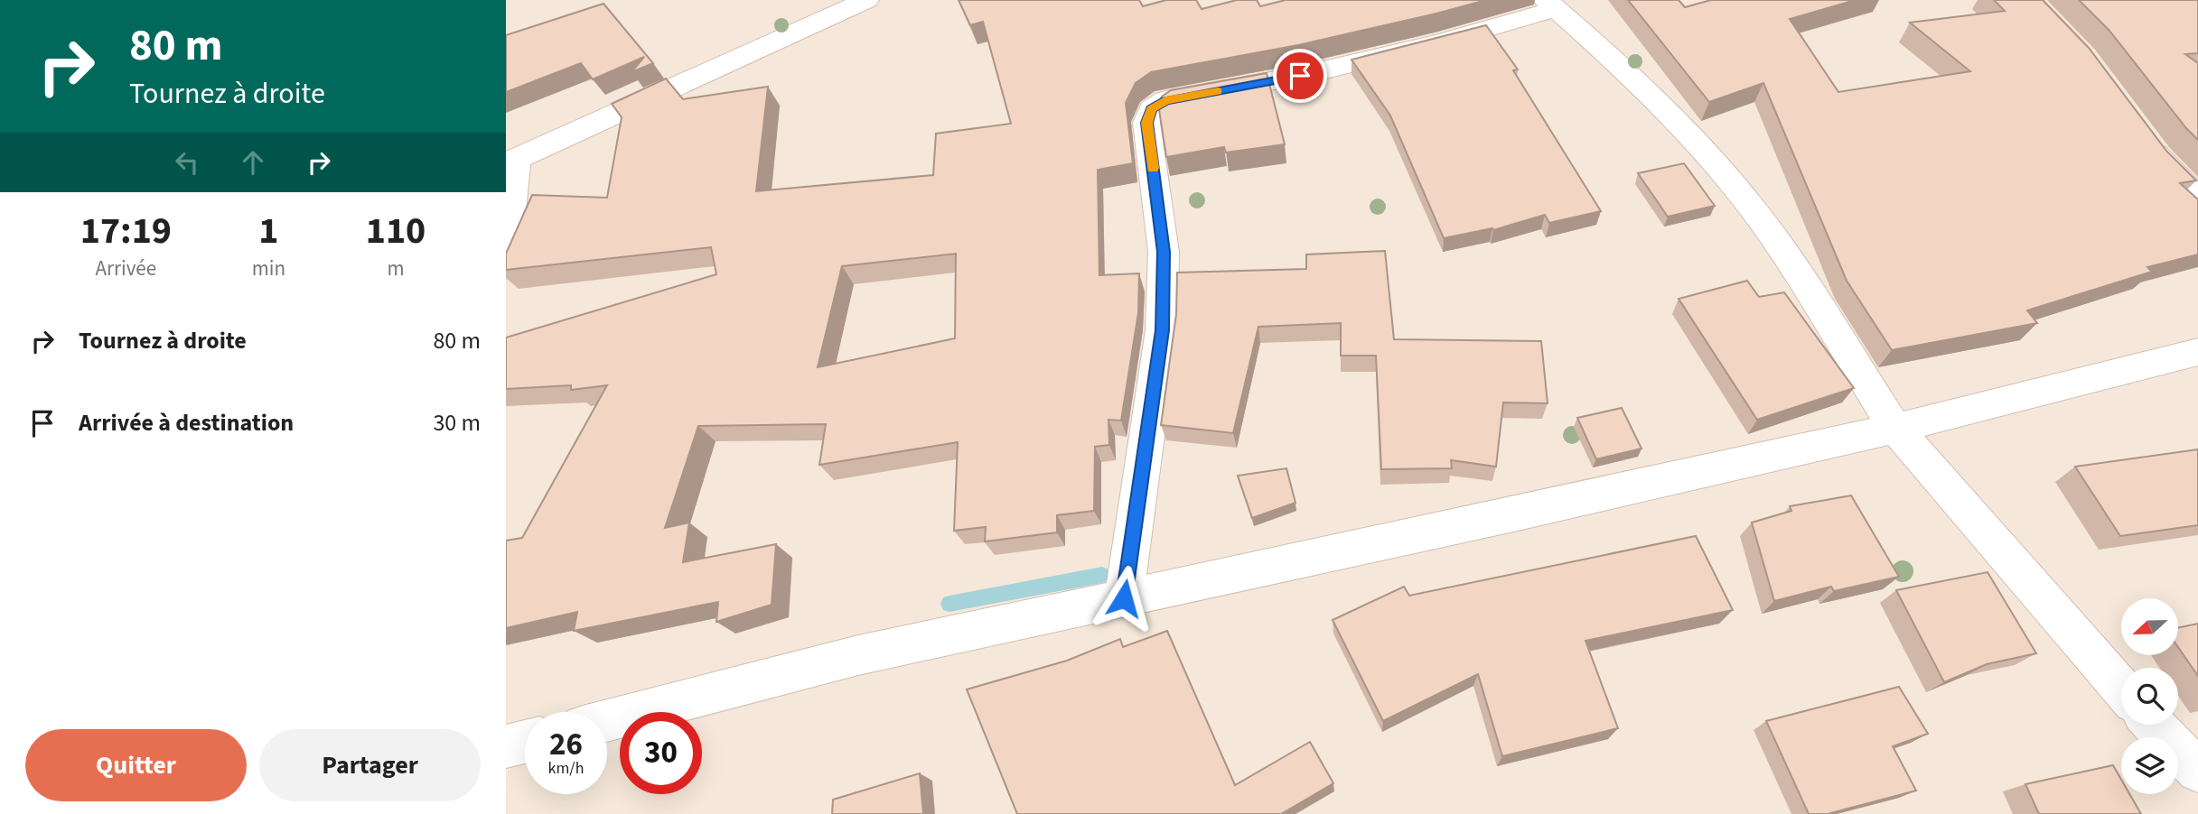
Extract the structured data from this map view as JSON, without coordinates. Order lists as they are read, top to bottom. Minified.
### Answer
{"north":"left","page":{"turn":["80 m","Tournez à droite"],"eta":["17:19","Arrivée","1","min","110","m"],"list":[{"name":"Tournez à droite","value":"80 m"},{"name":"Arrivée à destination","value":"30 m"}],"speed":"26 km/h","limit":"30","buttons":["Quitter","Partager"]}}
